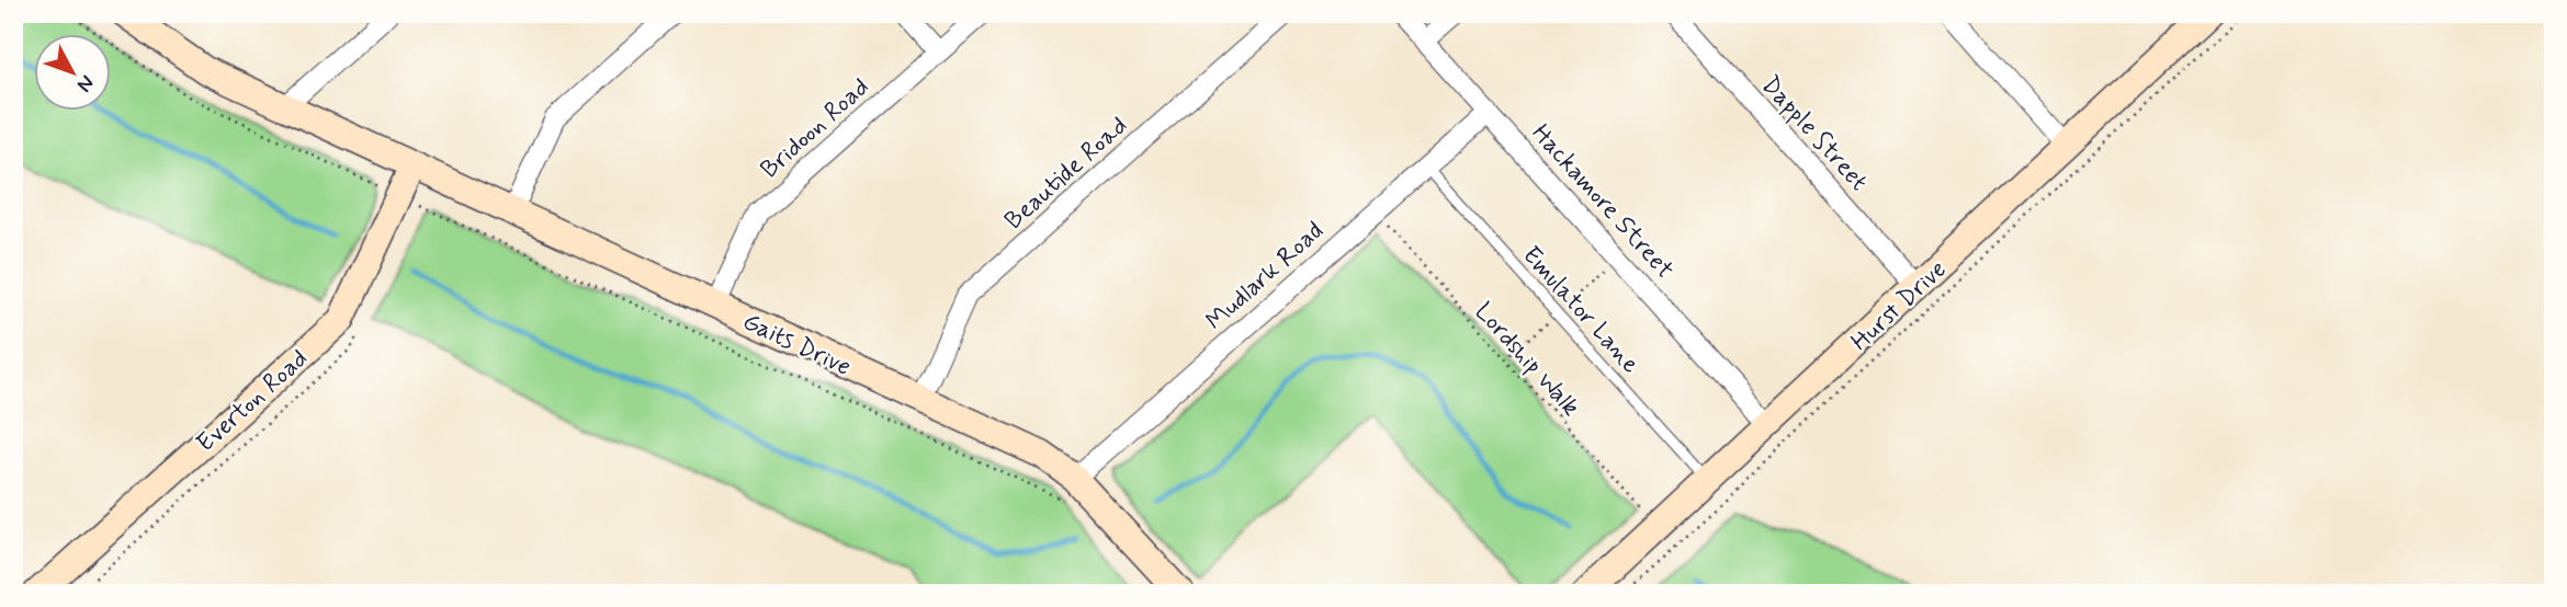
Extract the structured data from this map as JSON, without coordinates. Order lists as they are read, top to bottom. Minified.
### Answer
{"streets":{"street":["Bridoon Road","Dapple Street","Beautide Road","Hackamore Street","Mudlark Road","Hurst Drive","Gaits Drive","Everton Road"],"lane":["Emulator Lane"],"path":["Lordship Walk"]},"crossings":[["Bridoon Road","Gaits Drive"],["Dapple Street","Hurst Drive"],["Beautide Road","Gaits Drive"],["Hackamore Street","Mudlark Road"],["Hackamore Street","Hurst Drive"],["Mudlark Road","Emulator Lane"],["Mudlark Road","Gaits Drive"],["Mudlark Road","Lordship Walk"],["Hurst Drive","Emulator Lane"],["Hurst Drive","Lordship Walk"],["Gaits Drive","Everton Road"]],"north":"bottom right"}
